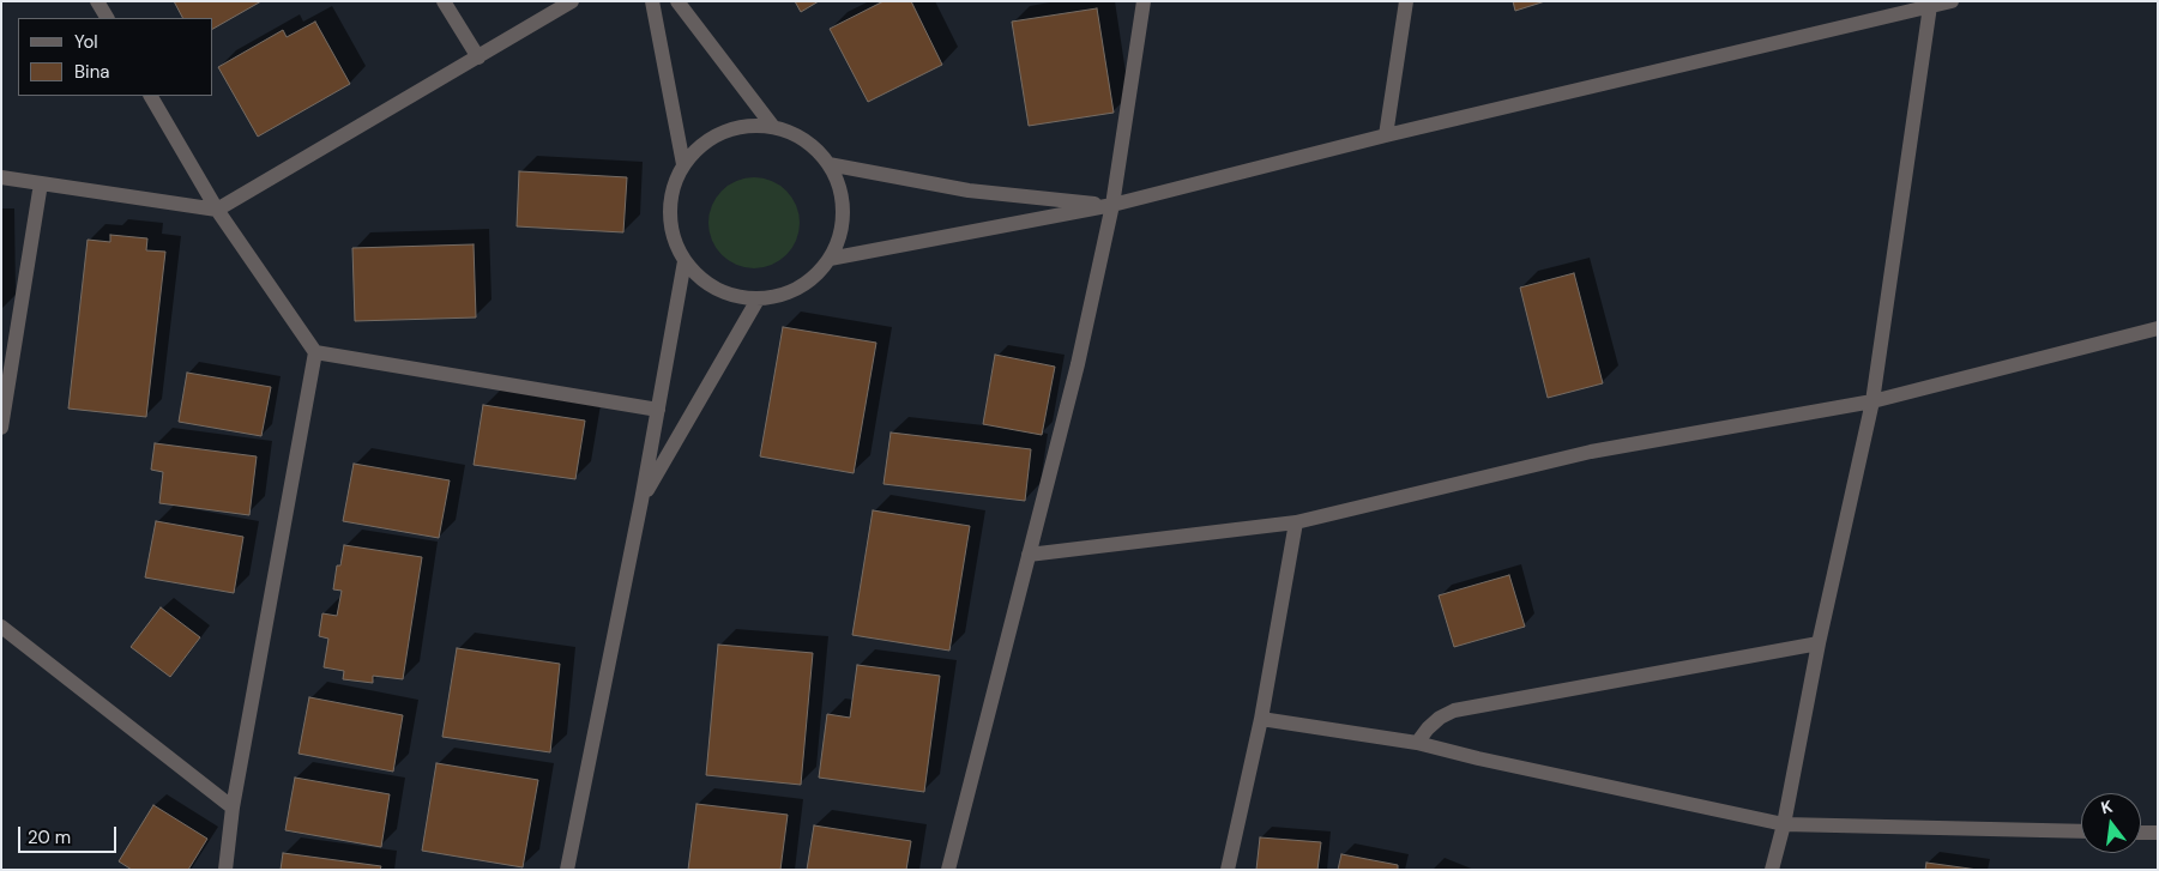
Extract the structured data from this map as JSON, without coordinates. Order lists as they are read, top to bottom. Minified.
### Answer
{"legend":["Yol","Bina"],"scale_bar":"20 m","north":"top"}
